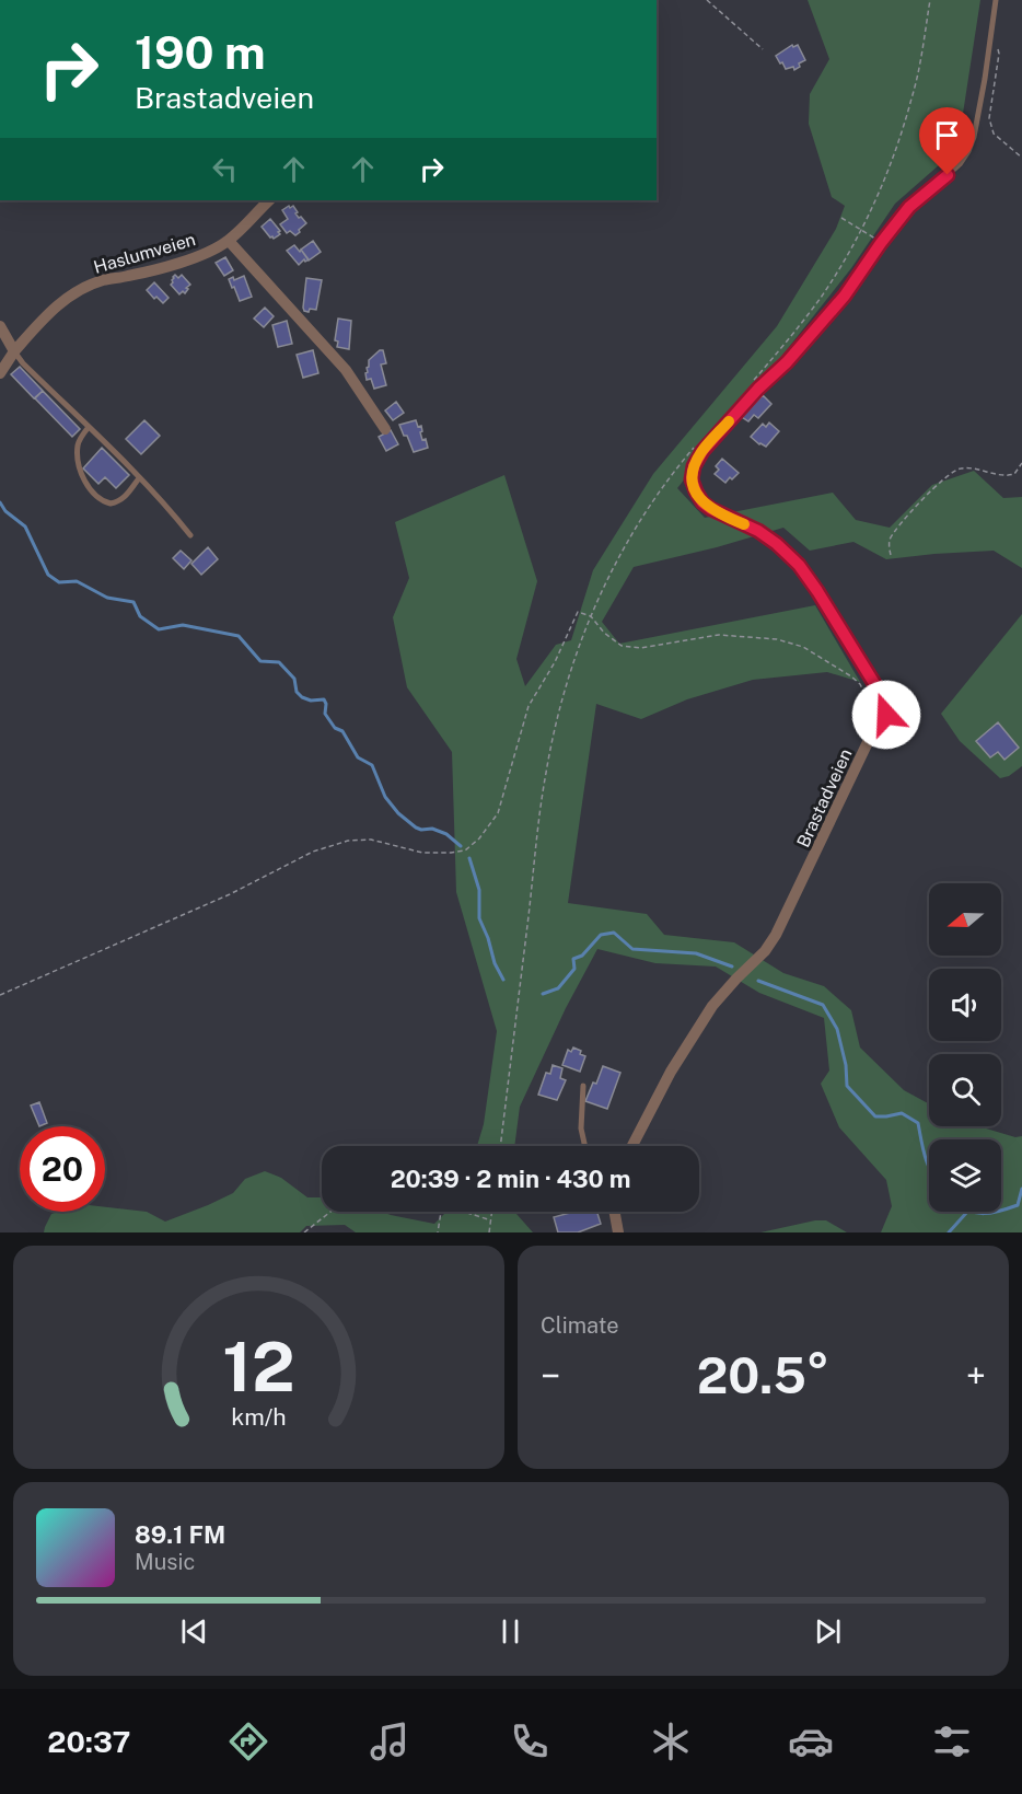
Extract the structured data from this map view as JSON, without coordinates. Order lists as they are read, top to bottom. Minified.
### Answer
{"streets":{"street":["Haslumveien","Brastadveien"]},"north":"left","page":{"turn":["190 m","Brastadveien"],"limit":"20","trip":"20:39 · 2 min · 430 m","tile":"Climate","heat":["−","20.5°","+"],"song":["89.1 FM","Music"],"tabs":"20:37","gauge":["12","km/h"]}}
